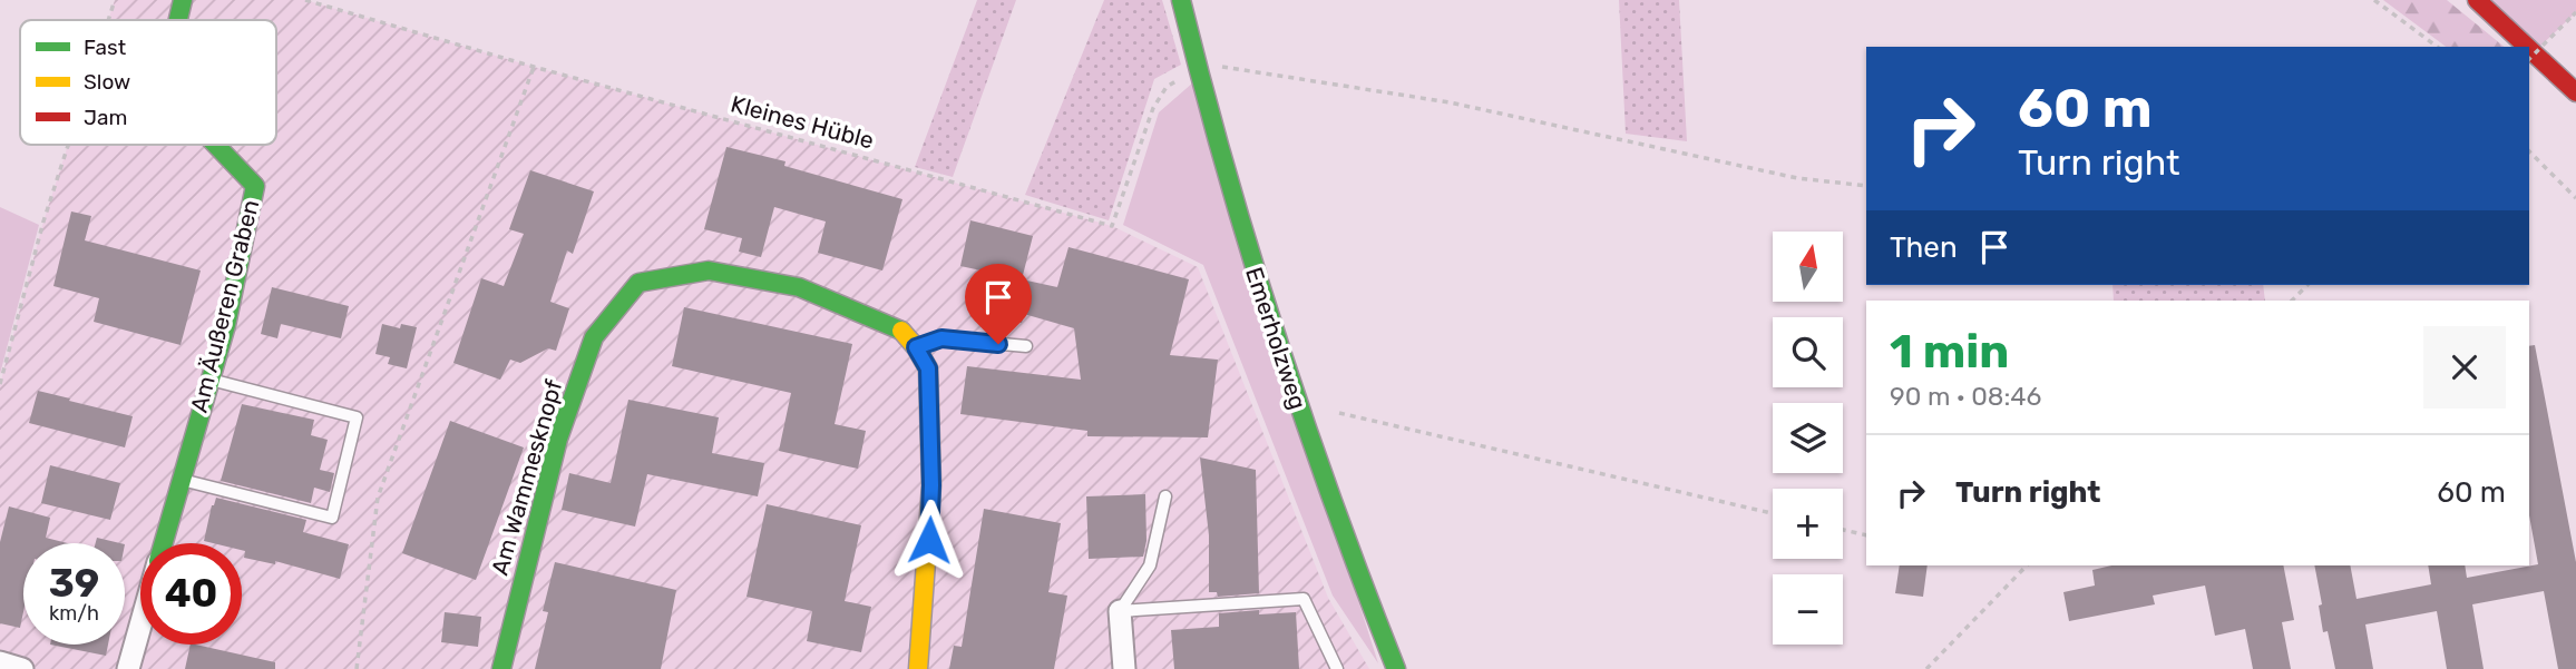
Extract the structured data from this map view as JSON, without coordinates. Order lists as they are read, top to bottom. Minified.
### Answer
{"streets":{"street":["Am Äußeren Graben","Emerholzweg","Am Wammesknopf"],"path":["Kleines Hüble"]},"crossings":[["Kleines Hüble","Emerholzweg"]],"legend":["Fast","Slow","Jam"],"north":"top","page":{"turn":["60 m","Turn right"],"then":"Then","map_buttons":["+","−"],"heading":["1 min","90 m · 08:46"],"list":[{"name":"Turn right","value":"60 m"}],"speed":"39 km/h","limit":"40"}}
